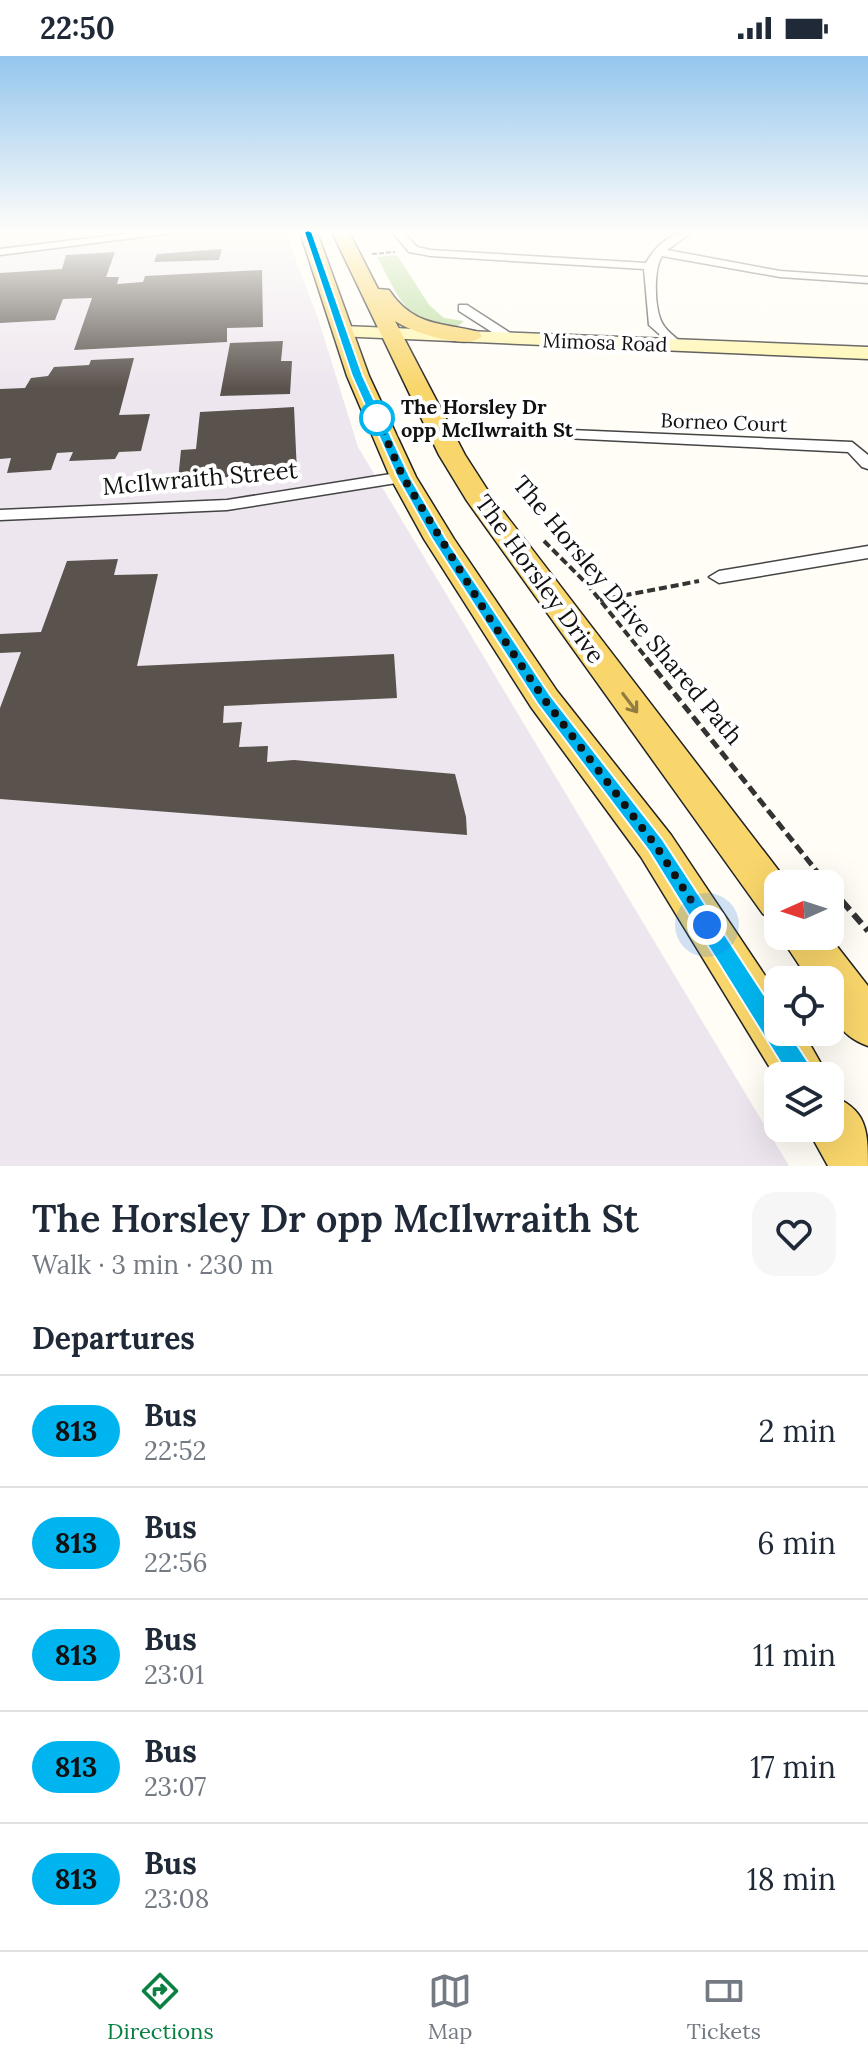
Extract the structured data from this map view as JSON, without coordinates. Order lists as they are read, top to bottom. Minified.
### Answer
{"streets":{"main road":["Mimosa Road","The Horsley Drive"],"street":["Borneo Court","McIlwraith Street"],"path":["The Horsley Drive Shared Path"]},"crossings":[["Mimosa Road","The Horsley Drive"]],"places":["The Horsley Dr opp McIlwraith St"],"lines":["bus line 813"],"north":"left","page":{"status":"22:50","heading":[["The Horsley Dr opp McIlwraith St","Walk · 3 min · 230 m"],"Departures"],"list":[{"mark":"813","name":"Bus","note":"22:52","value":"2 min"},{"mark":"813","name":"Bus","note":"22:56","value":"6 min"},{"mark":"813","name":"Bus","note":"23:01","value":"11 min"},{"mark":"813","name":"Bus","note":"23:07","value":"17 min"},{"mark":"813","name":"Bus","note":"23:08","value":"18 min"}],"tabs":["Directions","Map","Tickets"]}}
